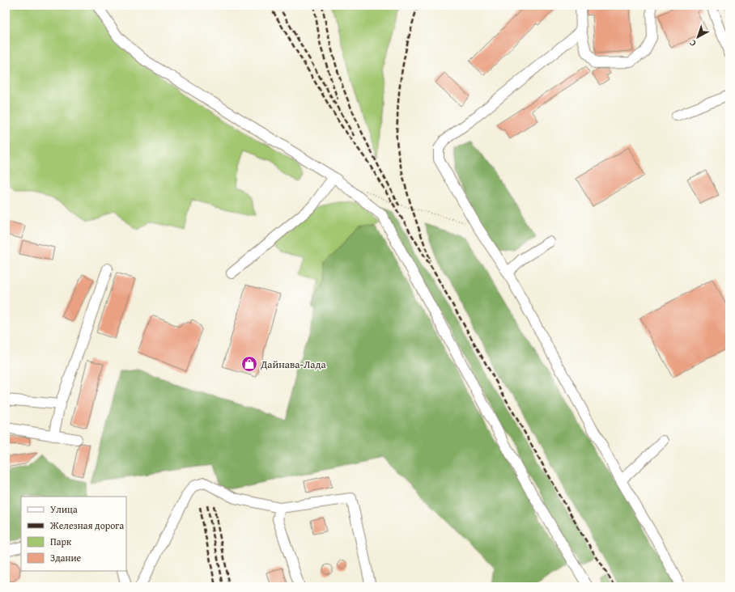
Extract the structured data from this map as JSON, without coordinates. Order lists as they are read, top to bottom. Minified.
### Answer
{"places":{"shop":["Дайнава-Лада"]},"legend":["Улица","Железная дорога","Парк","Здание"],"north":"bottom left"}
